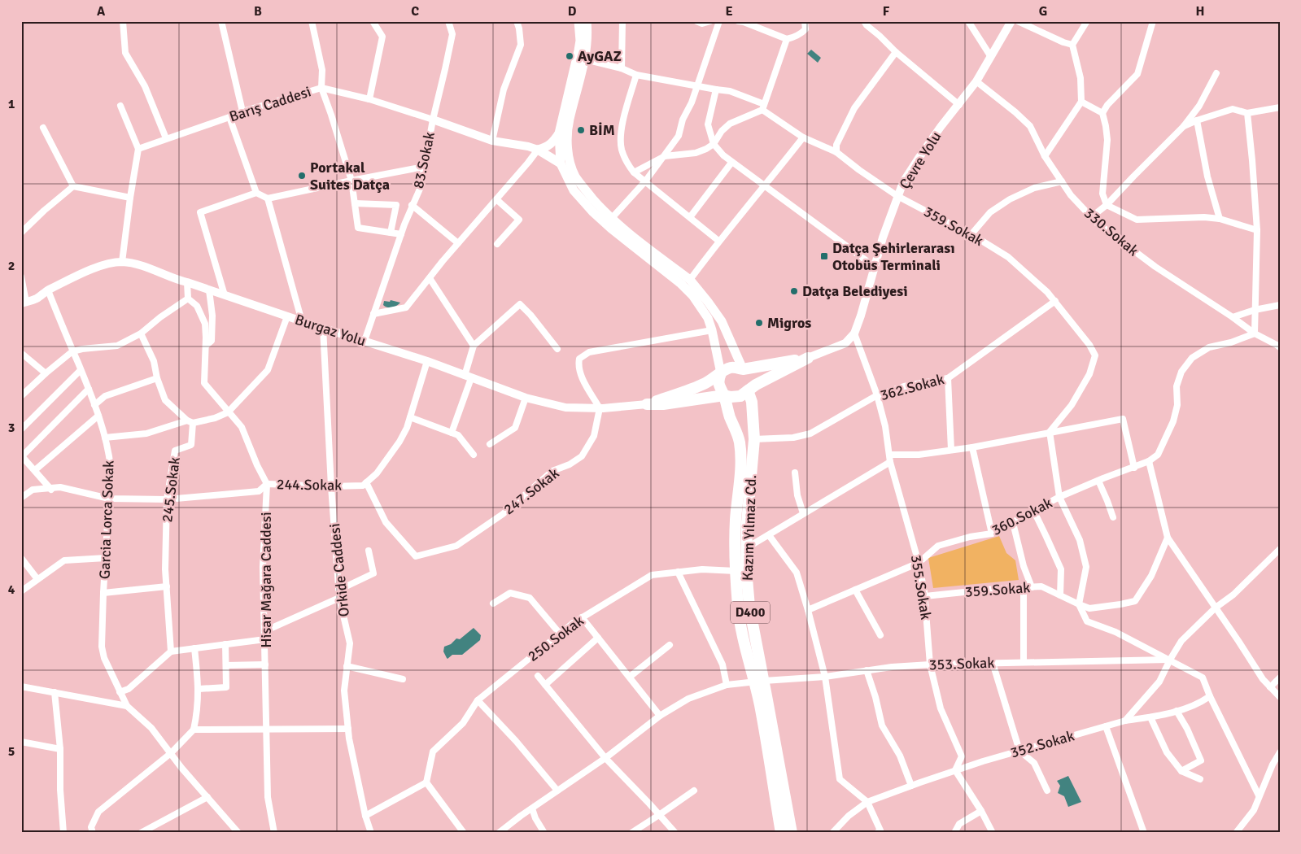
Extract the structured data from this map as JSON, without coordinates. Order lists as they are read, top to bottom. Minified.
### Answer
{"streets":{"highway":["Kazım Yılmaz Cd.","D400"],"street":["Barış Caddesi","83.Sokak","Çevre Yolu","359.Sokak","330.Sokak","Burgaz Yolu","362.Sokak","244.Sokak","245.Sokak","247.Sokak","360.Sokak","Garcia Lorca Sokak","Orkide Caddesi","Hisar Mağara Caddesi","355.Sokak","250.Sokak","353.Sokak","352.Sokak"]},"crossings":[["Barış Caddesi","83.Sokak"],["83.Sokak","Burgaz Yolu"],["Çevre Yolu","359.Sokak"],["Çevre Yolu","330.Sokak"],["Çevre Yolu","355.Sokak"],["359.Sokak","362.Sokak"],["359.Sokak","355.Sokak"],["Burgaz Yolu","247.Sokak"],["Burgaz Yolu","Garcia Lorca Sokak"],["Burgaz Yolu","Orkide Caddesi"],["362.Sokak","Kazım Yılmaz Cd."],["362.Sokak","355.Sokak"],["244.Sokak","245.Sokak"],["244.Sokak","247.Sokak"],["244.Sokak","Garcia Lorca Sokak"],["244.Sokak","Orkide Caddesi"],["244.Sokak","Hisar Mağara Caddesi"],["360.Sokak","355.Sokak"],["Kazım Yılmaz Cd.","D400"],["Kazım Yılmaz Cd.","250.Sokak"],["Kazım Yılmaz Cd.","353.Sokak"],["355.Sokak","353.Sokak"],["355.Sokak","352.Sokak"]],"places":{"other":["AyGAZ","BİM","Portakal Suites Datça","Datça Belediyesi","Migros"],"transit":["Datça Şehirlerarası Otobüs Terminali"]},"grid":{"columns":["A","B","C","D","E","F","G","H"],"rows":["1","2","3","4","5"]}}
